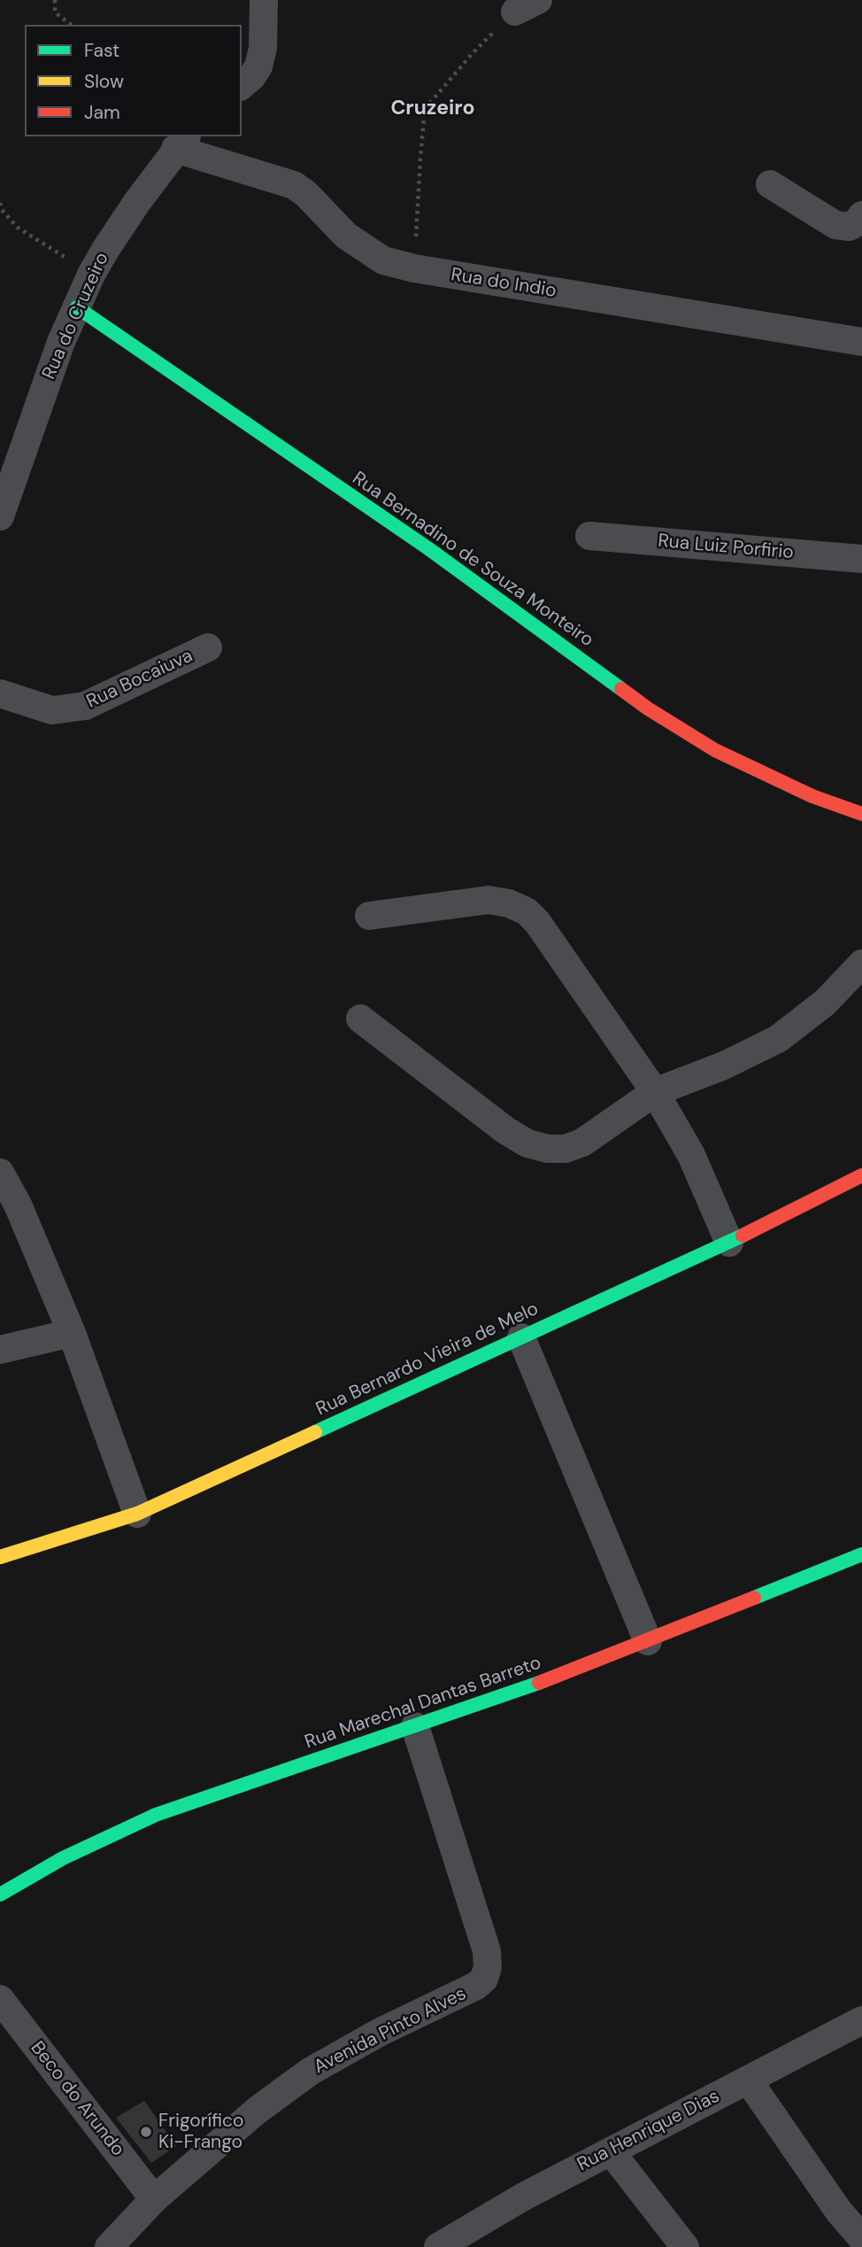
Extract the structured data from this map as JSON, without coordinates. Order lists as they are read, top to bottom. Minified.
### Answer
{"streets":{"street":["Rua do Indio","Rua do Cruzeiro","Rua Luiz Porfirio","Rua Bernadino de Souza Monteiro","Rua Bocaiuva","Rua Bernardo Vieira de Melo","Rua Marechal Dantas Barreto","Avenida Pinto Alves","Beco do Arundo","Rua Henrique Dias"]},"crossings":[["Rua do Indio","Rua do Cruzeiro"],["Rua do Cruzeiro","Rua Bernadino de Souza Monteiro"],["Rua Marechal Dantas Barreto","Avenida Pinto Alves"],["Avenida Pinto Alves","Beco do Arundo"]],"districts":["Cruzeiro"],"places":["Frigorífico Ki-Frango"],"legend":["Fast","Slow","Jam"]}
